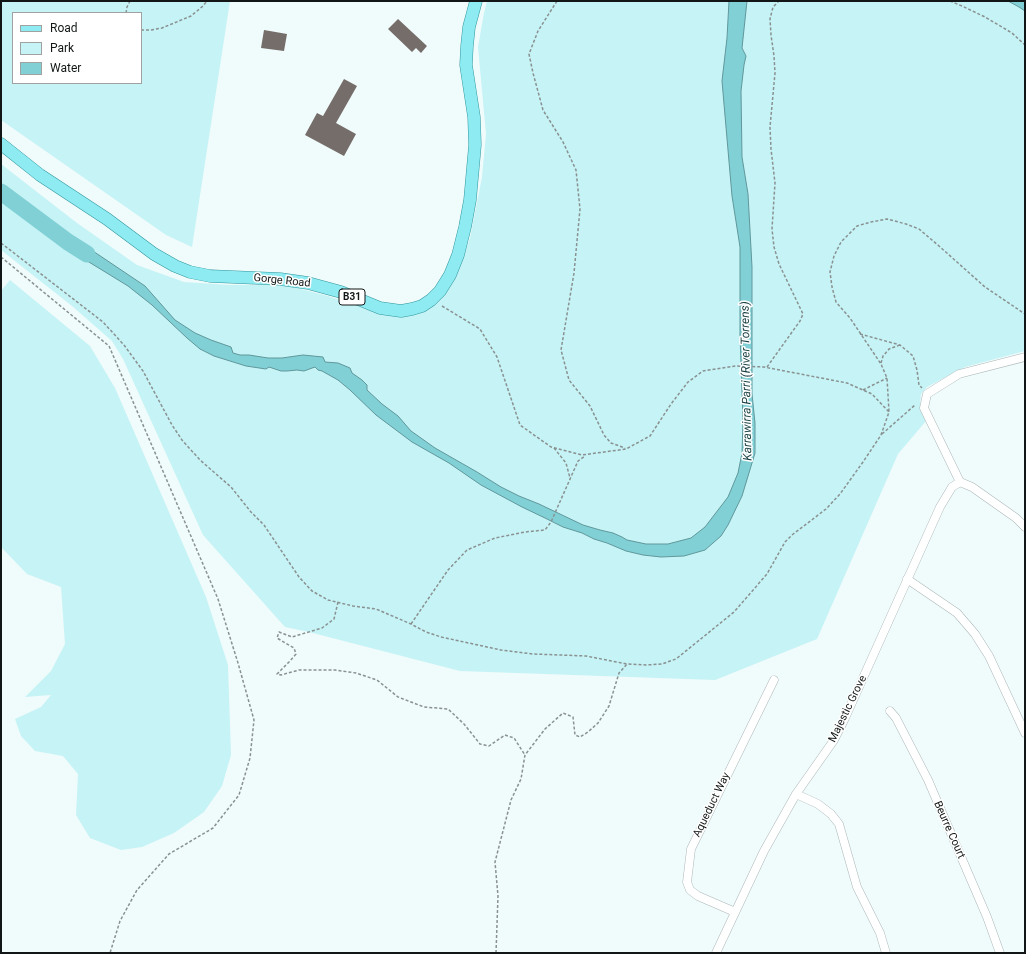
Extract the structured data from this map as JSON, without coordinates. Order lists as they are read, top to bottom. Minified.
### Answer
{"streets":{"main road":["Gorge Road","B31"],"street":["Majestic Grove","Aqueduct Way","Beurre Court"]},"crossings":[["Majestic Grove","Aqueduct Way"]],"water":["Karrawirra Parri (River Torrens)"],"legend":["Road","Park","Water"]}
